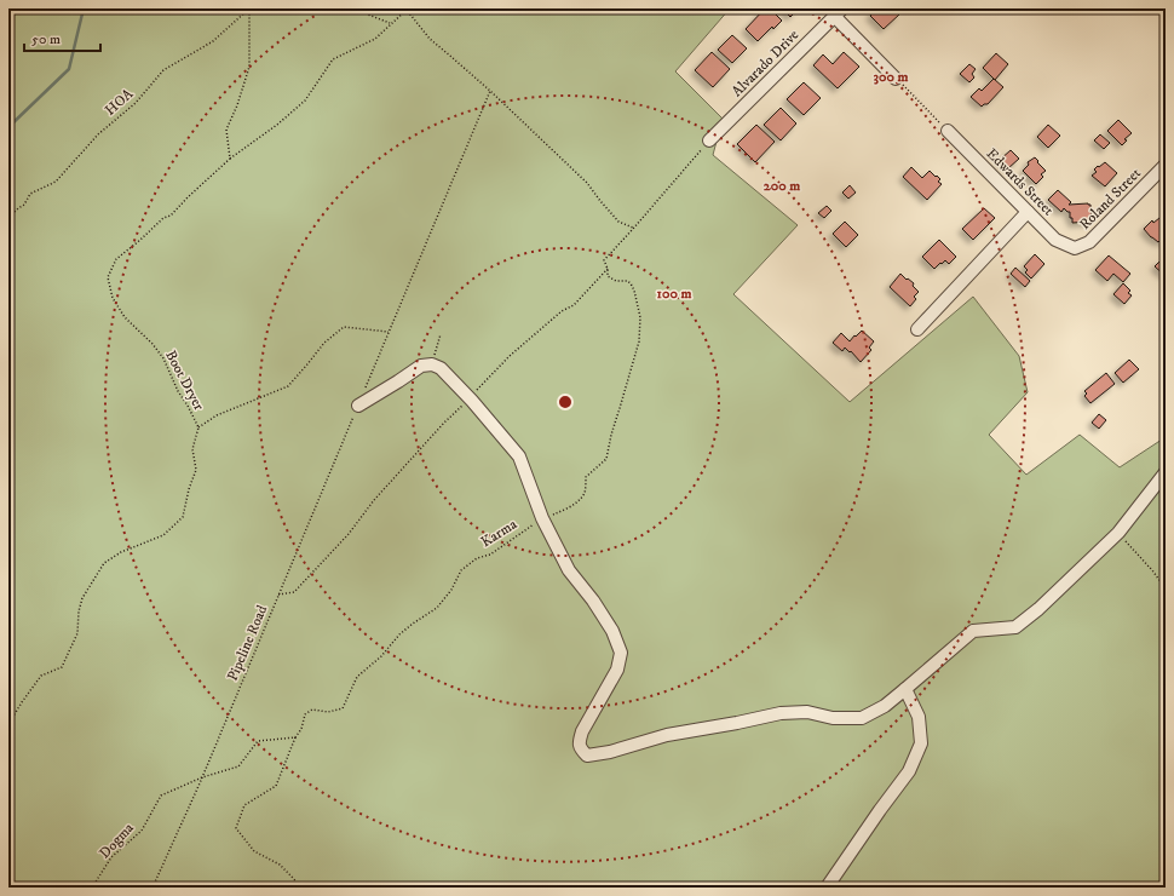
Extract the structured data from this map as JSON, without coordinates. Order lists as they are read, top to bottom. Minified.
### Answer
{"streets":{"street":["Alvarado Drive","Edwards Street","Roland Street"],"path":["HOA","Boot Dryer","Karma","Pipeline Road","Dogma"]},"crossings":[["Edwards Street","Roland Street"],["Pipeline Road","Dogma"]],"scale_bar":"50 m","rings":["300 m","200 m","100 m"]}
